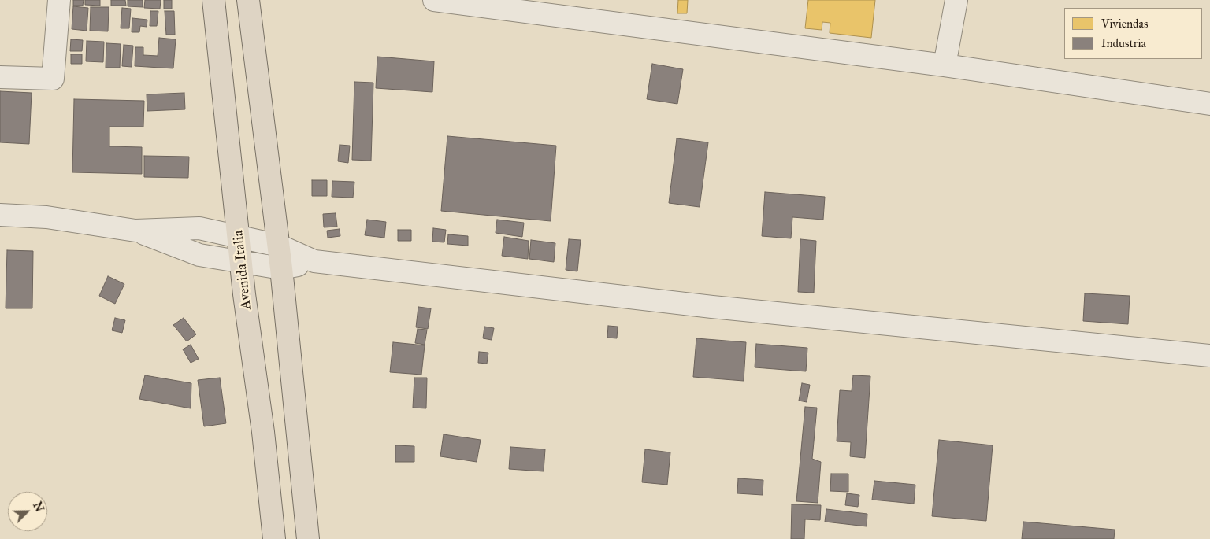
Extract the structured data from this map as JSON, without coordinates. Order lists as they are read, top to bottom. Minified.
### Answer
{"streets":{"main road":["Avenida Italia"]},"legend":["Viviendas","Industria"],"north":"top right"}
